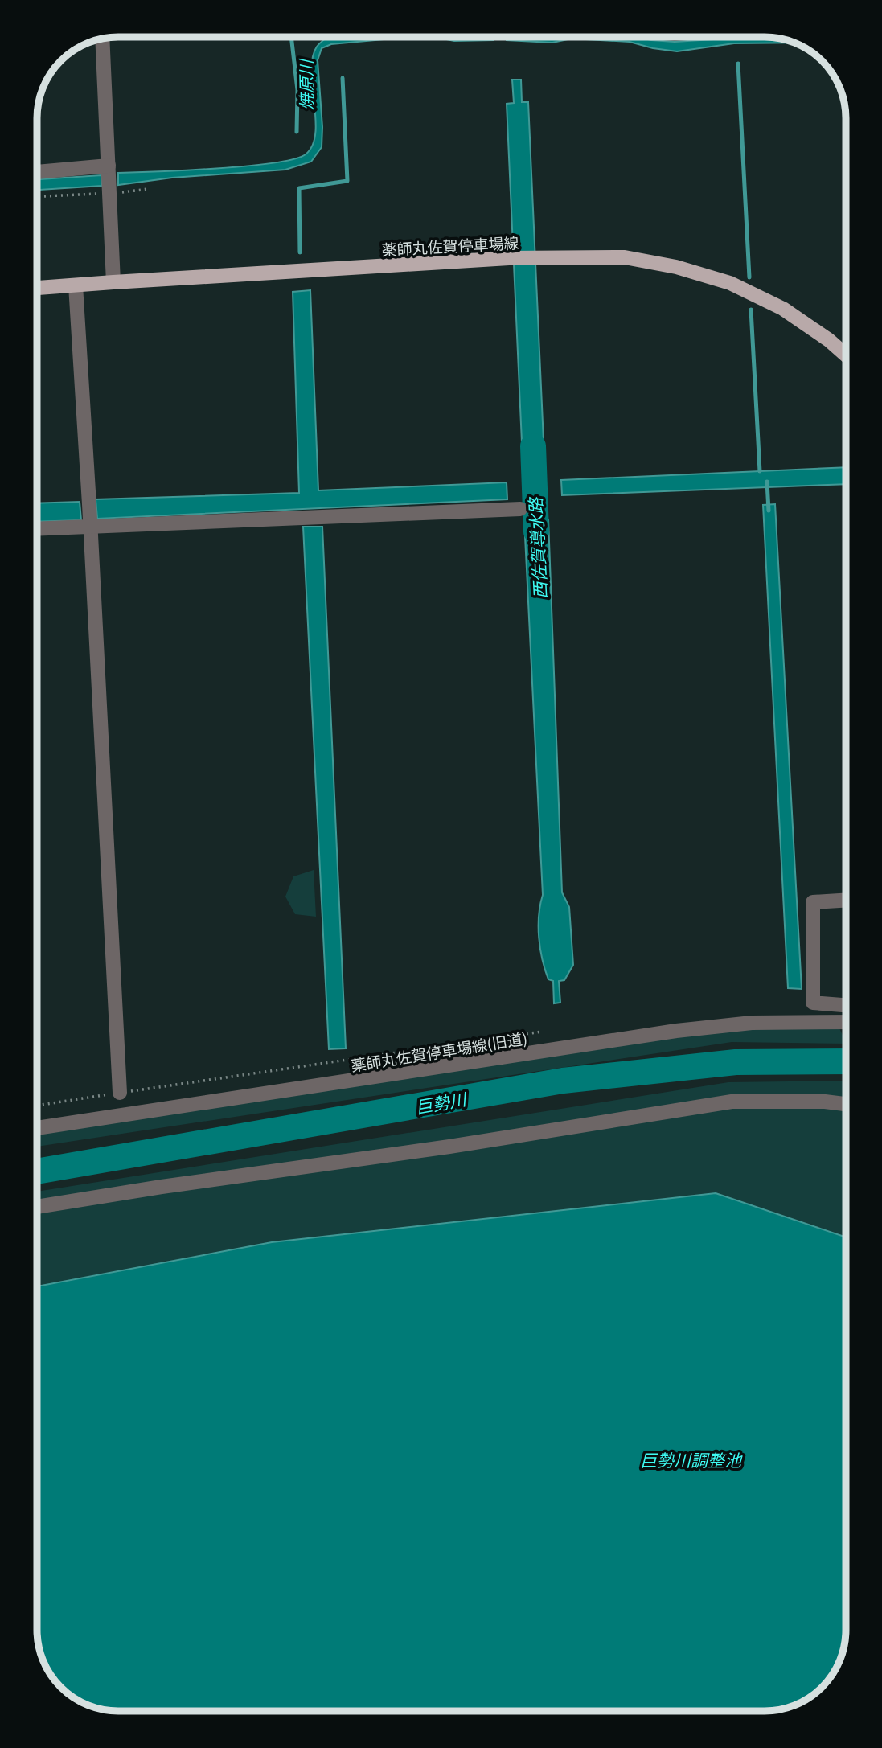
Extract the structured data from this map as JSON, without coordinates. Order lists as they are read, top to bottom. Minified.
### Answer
{"streets":{"main road":["薬師丸佐賀停車場線"],"street":["薬師丸佐賀停車場線(旧道)"]},"water":["焼原川","西佐賀導水路","巨勢川","巨勢川調整池"]}
